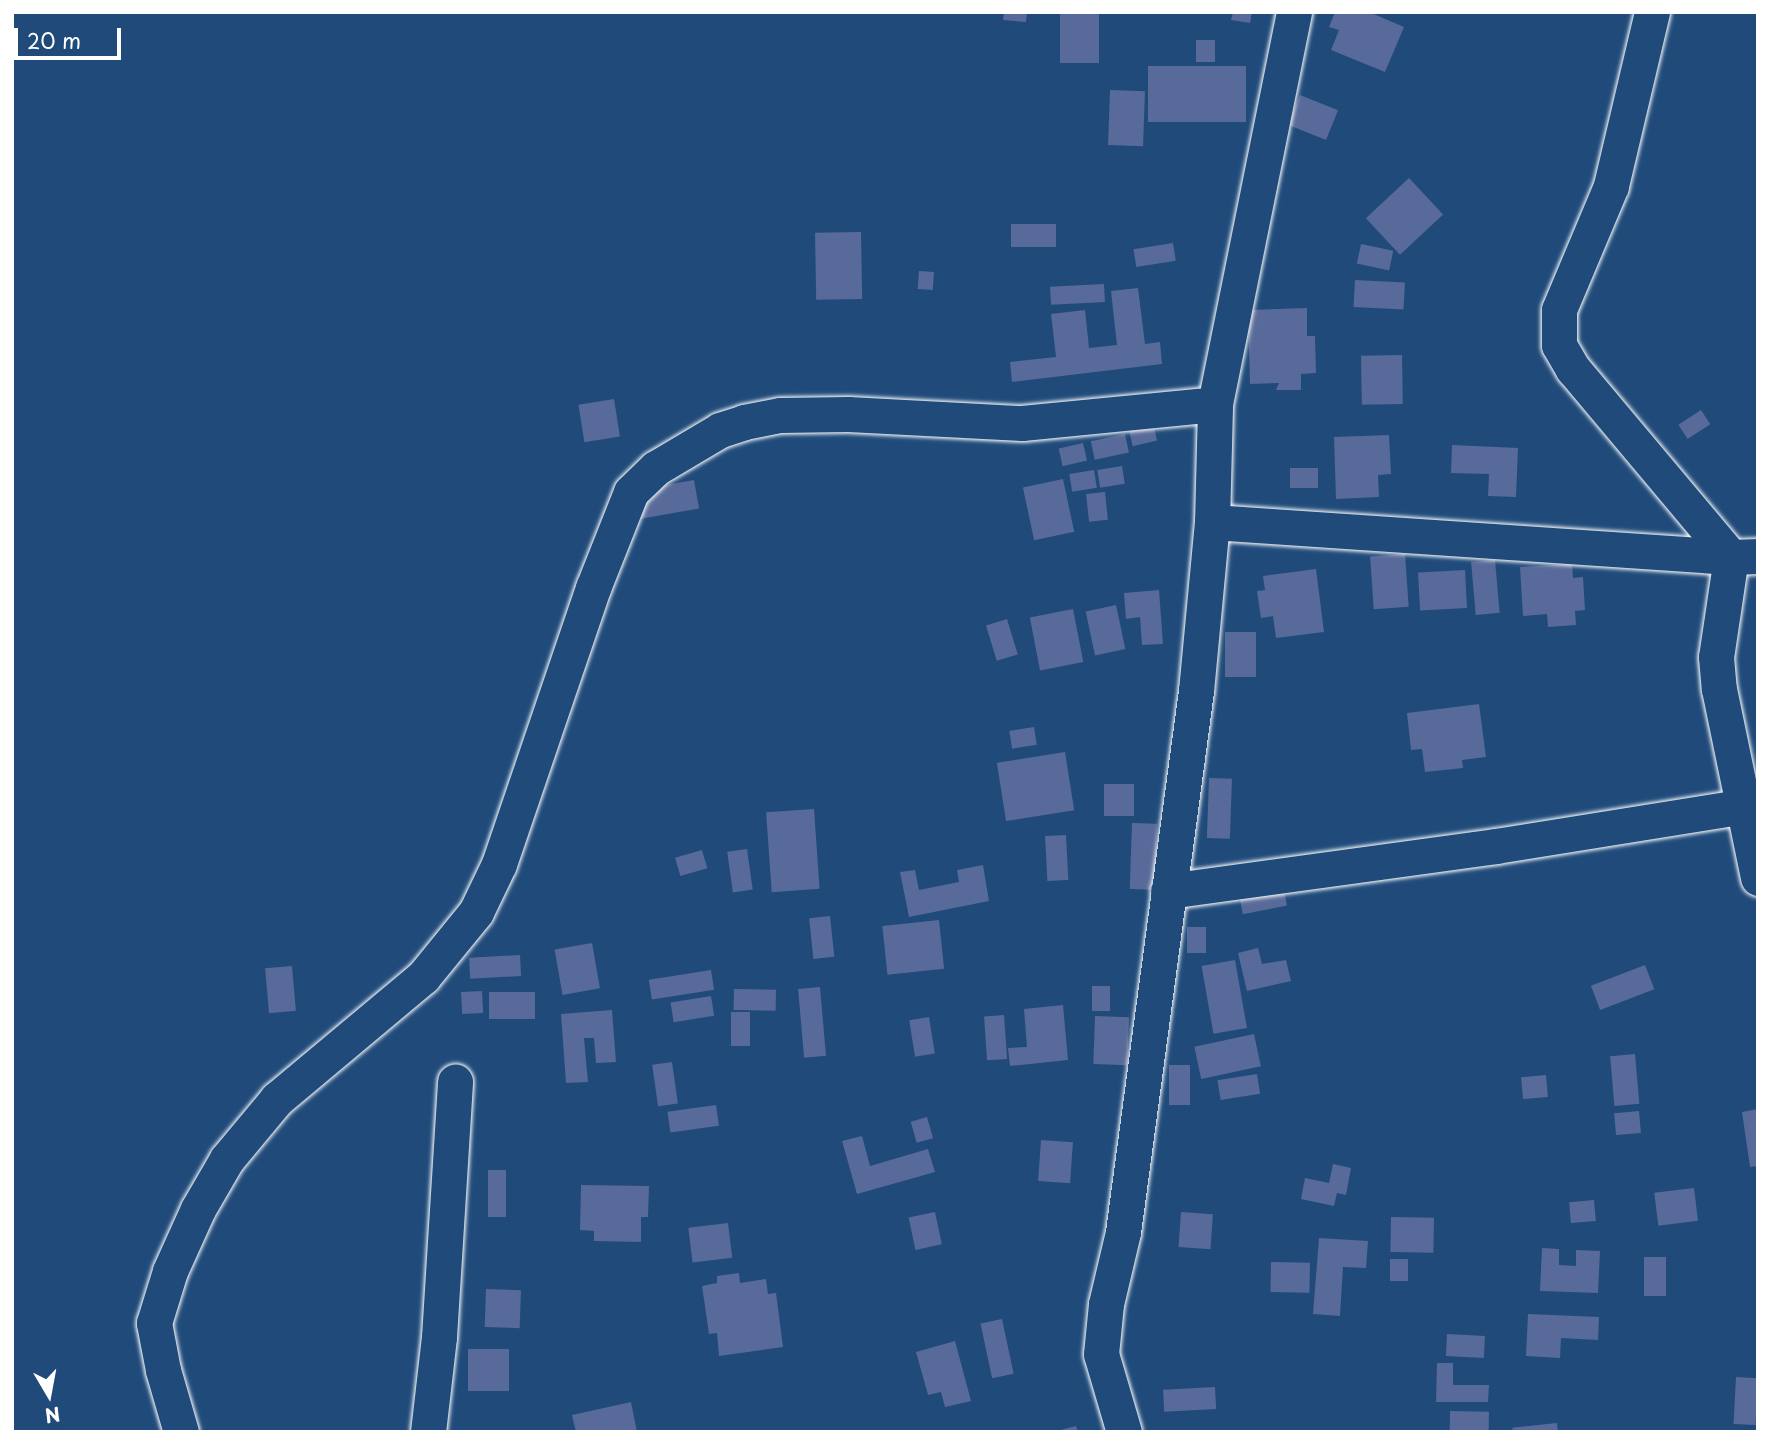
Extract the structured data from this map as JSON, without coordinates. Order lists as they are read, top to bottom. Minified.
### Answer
{"scale_bar":"20 m","north":"bottom"}
